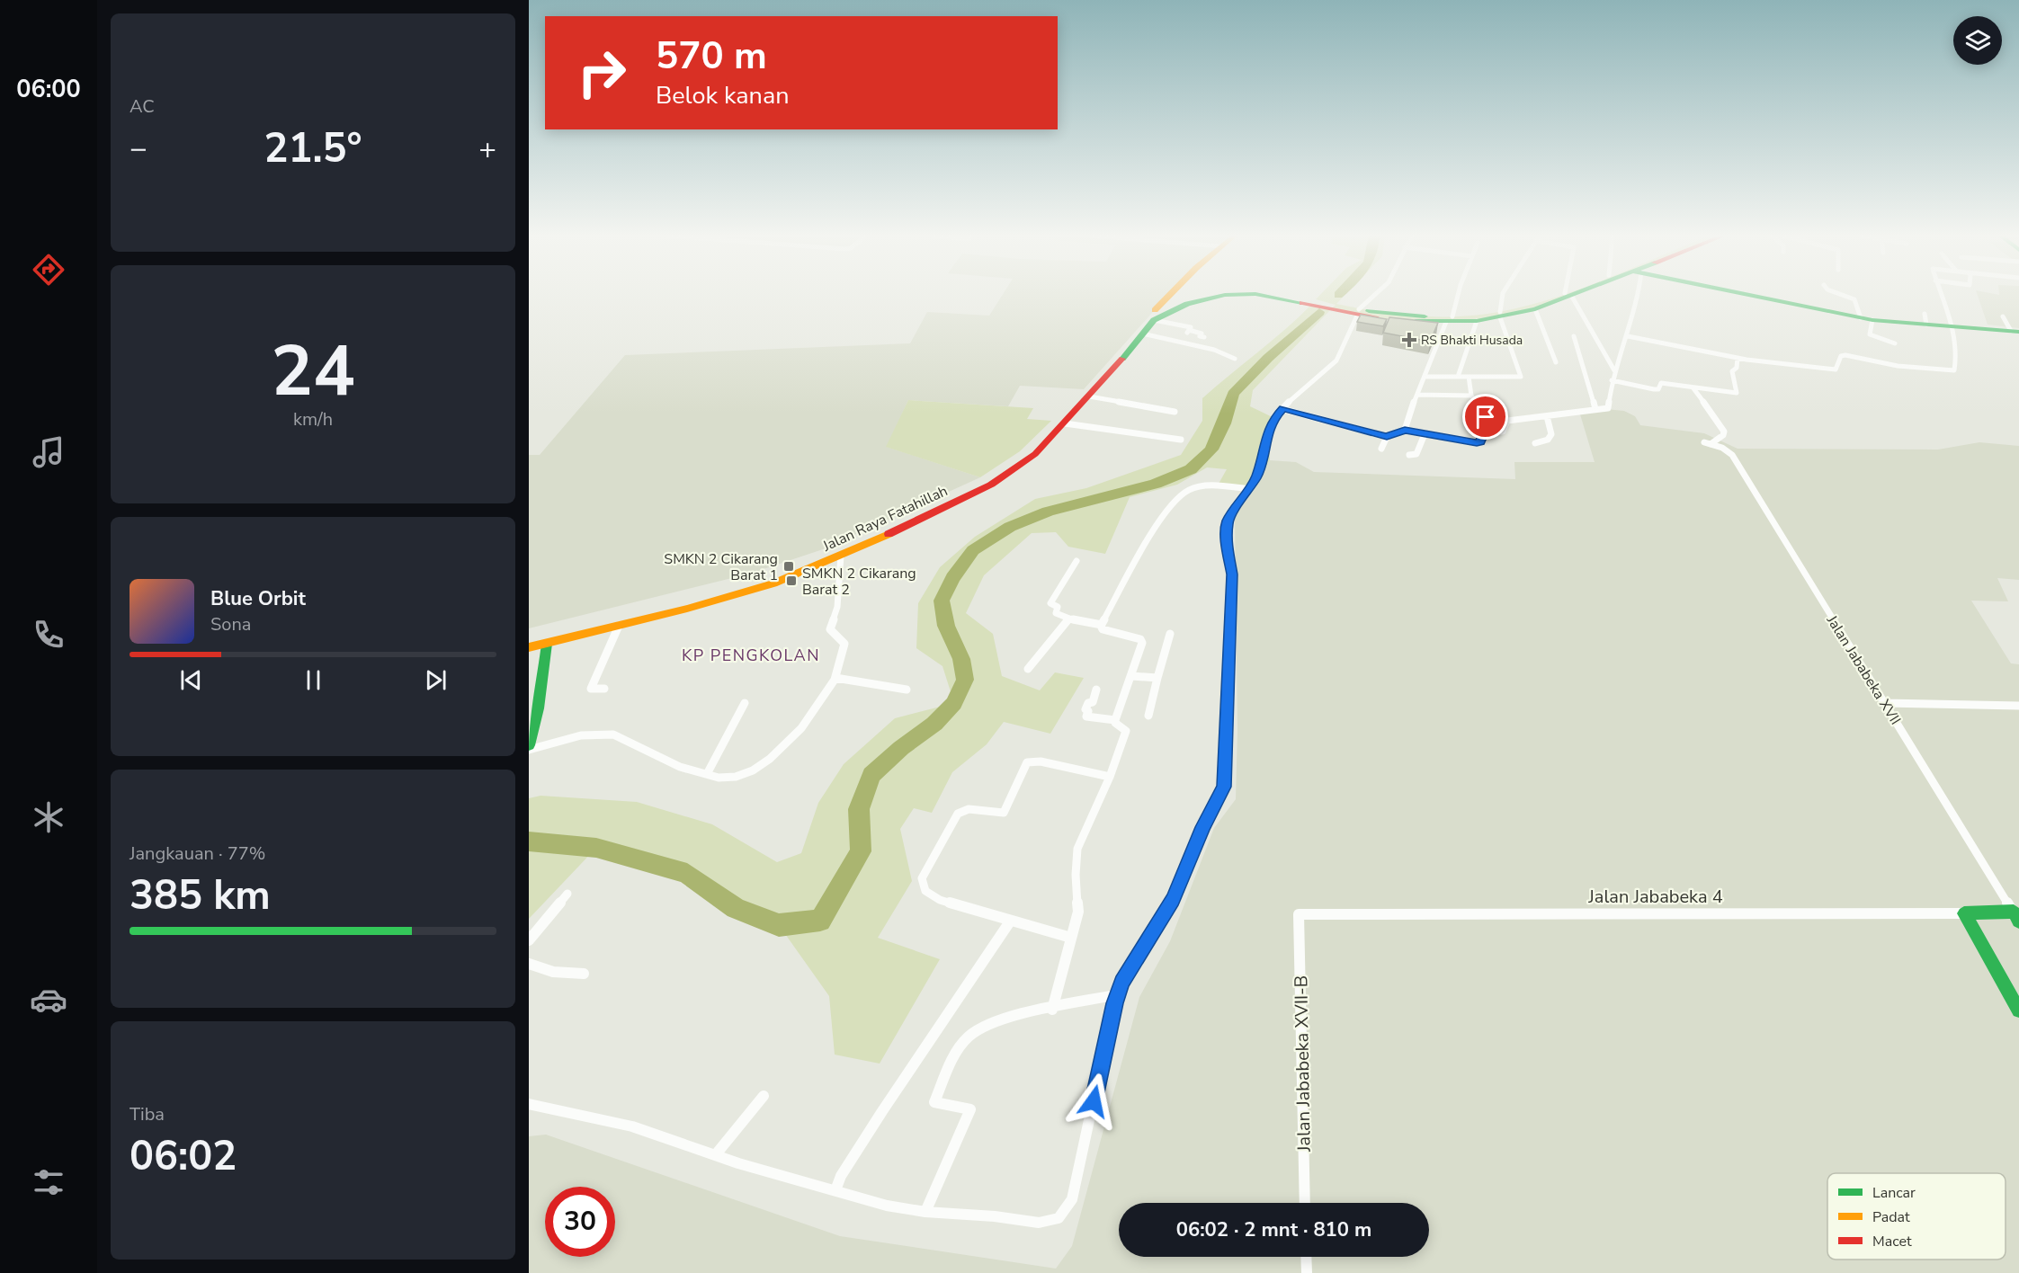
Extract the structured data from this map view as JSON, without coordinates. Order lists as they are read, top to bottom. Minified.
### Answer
{"streets":{"main road":["Jalan Raya Fatahillah","Jalan Jababeka 4"],"street":["Jalan Jababeka XVII","Jalan Jababeka XVII-B"]},"crossings":[["Jalan Jababeka XVII","Jalan Jababeka 4"],["Jalan Jababeka 4","Jalan Jababeka XVII-B"]],"districts":["KP PENGKOLAN"],"places":{"health":["RS Bhakti Husada"],"transit":["SMKN 2 Cikarang Barat 1","SMKN 2 Cikarang Barat 2"]},"legend":["Lancar","Padat","Macet"],"page":{"tabs":"06:00","tile":["AC",["24","km/h"],["Jangkauan · 77%","385 km"],["Tiba","06:02"]],"turn":["570 m","Belok kanan"],"heat":["−","21.5°","+"],"song":["Blue Orbit","Sona"],"limit":"30","trip":"06:02 · 2 mnt · 810 m"}}
